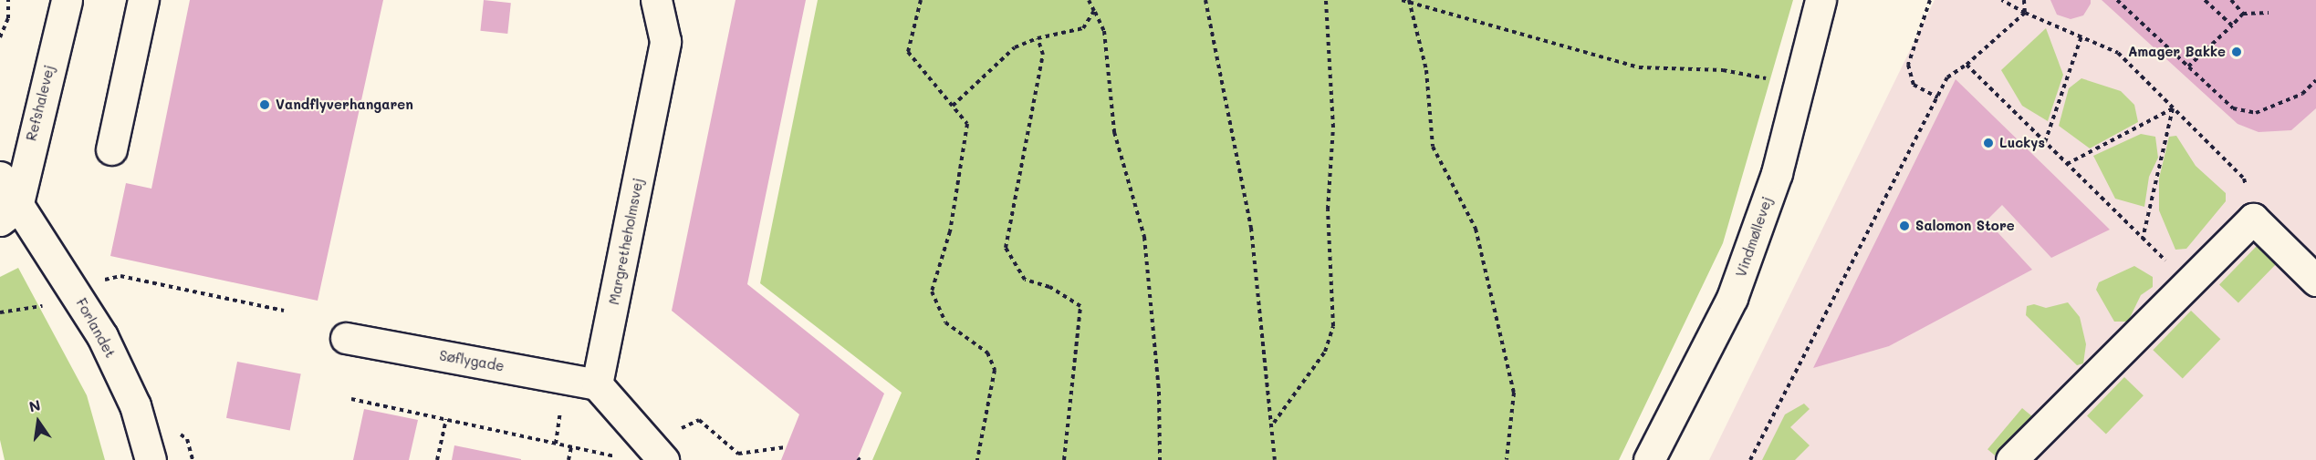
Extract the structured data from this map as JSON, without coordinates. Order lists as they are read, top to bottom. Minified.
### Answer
{"streets":{"street":["Refshalevej","Vindmøllevej","Margretheholmsvej","Forlandet","Søflygade"]},"crossings":[["Refshalevej","Forlandet"],["Margretheholmsvej","Søflygade"]],"places":["Amager Bakke","Vandflyverhangaren","Luckys","Salomon Store"],"north":"top"}
